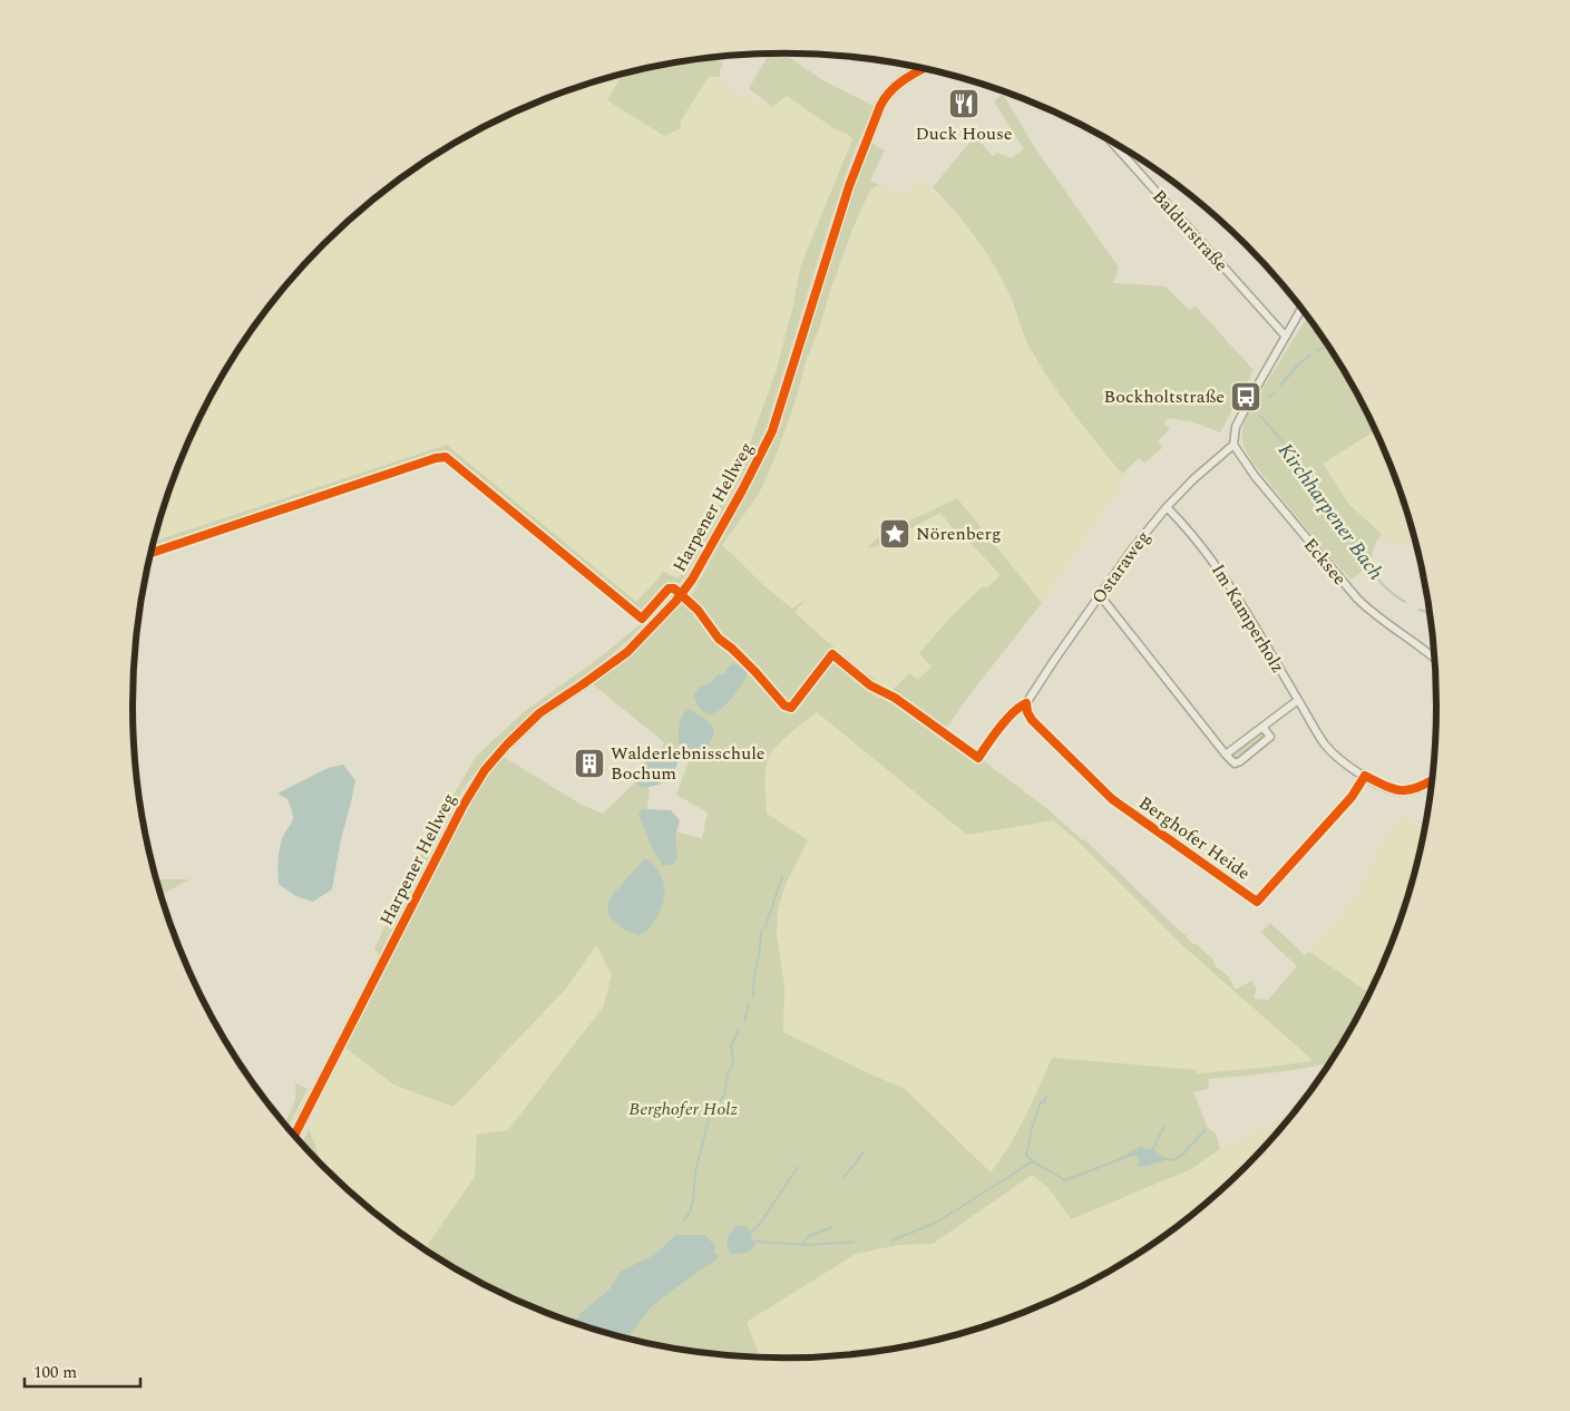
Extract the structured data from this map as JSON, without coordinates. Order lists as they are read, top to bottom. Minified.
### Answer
{"streets":{"street":["Baldurstraße","Harpener Hellweg","Ecksee","Ostaraweg","Im Kamperholz","Berghofer Heide"]},"crossings":[["Ecksee","Ostaraweg"],["Ostaraweg","Im Kamperholz"],["Ostaraweg","Berghofer Heide"]],"water":["Kirchharpener Bach"],"parks":["Berghofer Holz"],"places":{"restaurant":["Duck House"],"bus stop":["Bockholtstraße"],"place":["Nörenberg"],"building":["Walderlebnisschule Bochum"]},"scale_bar":"100 m"}
